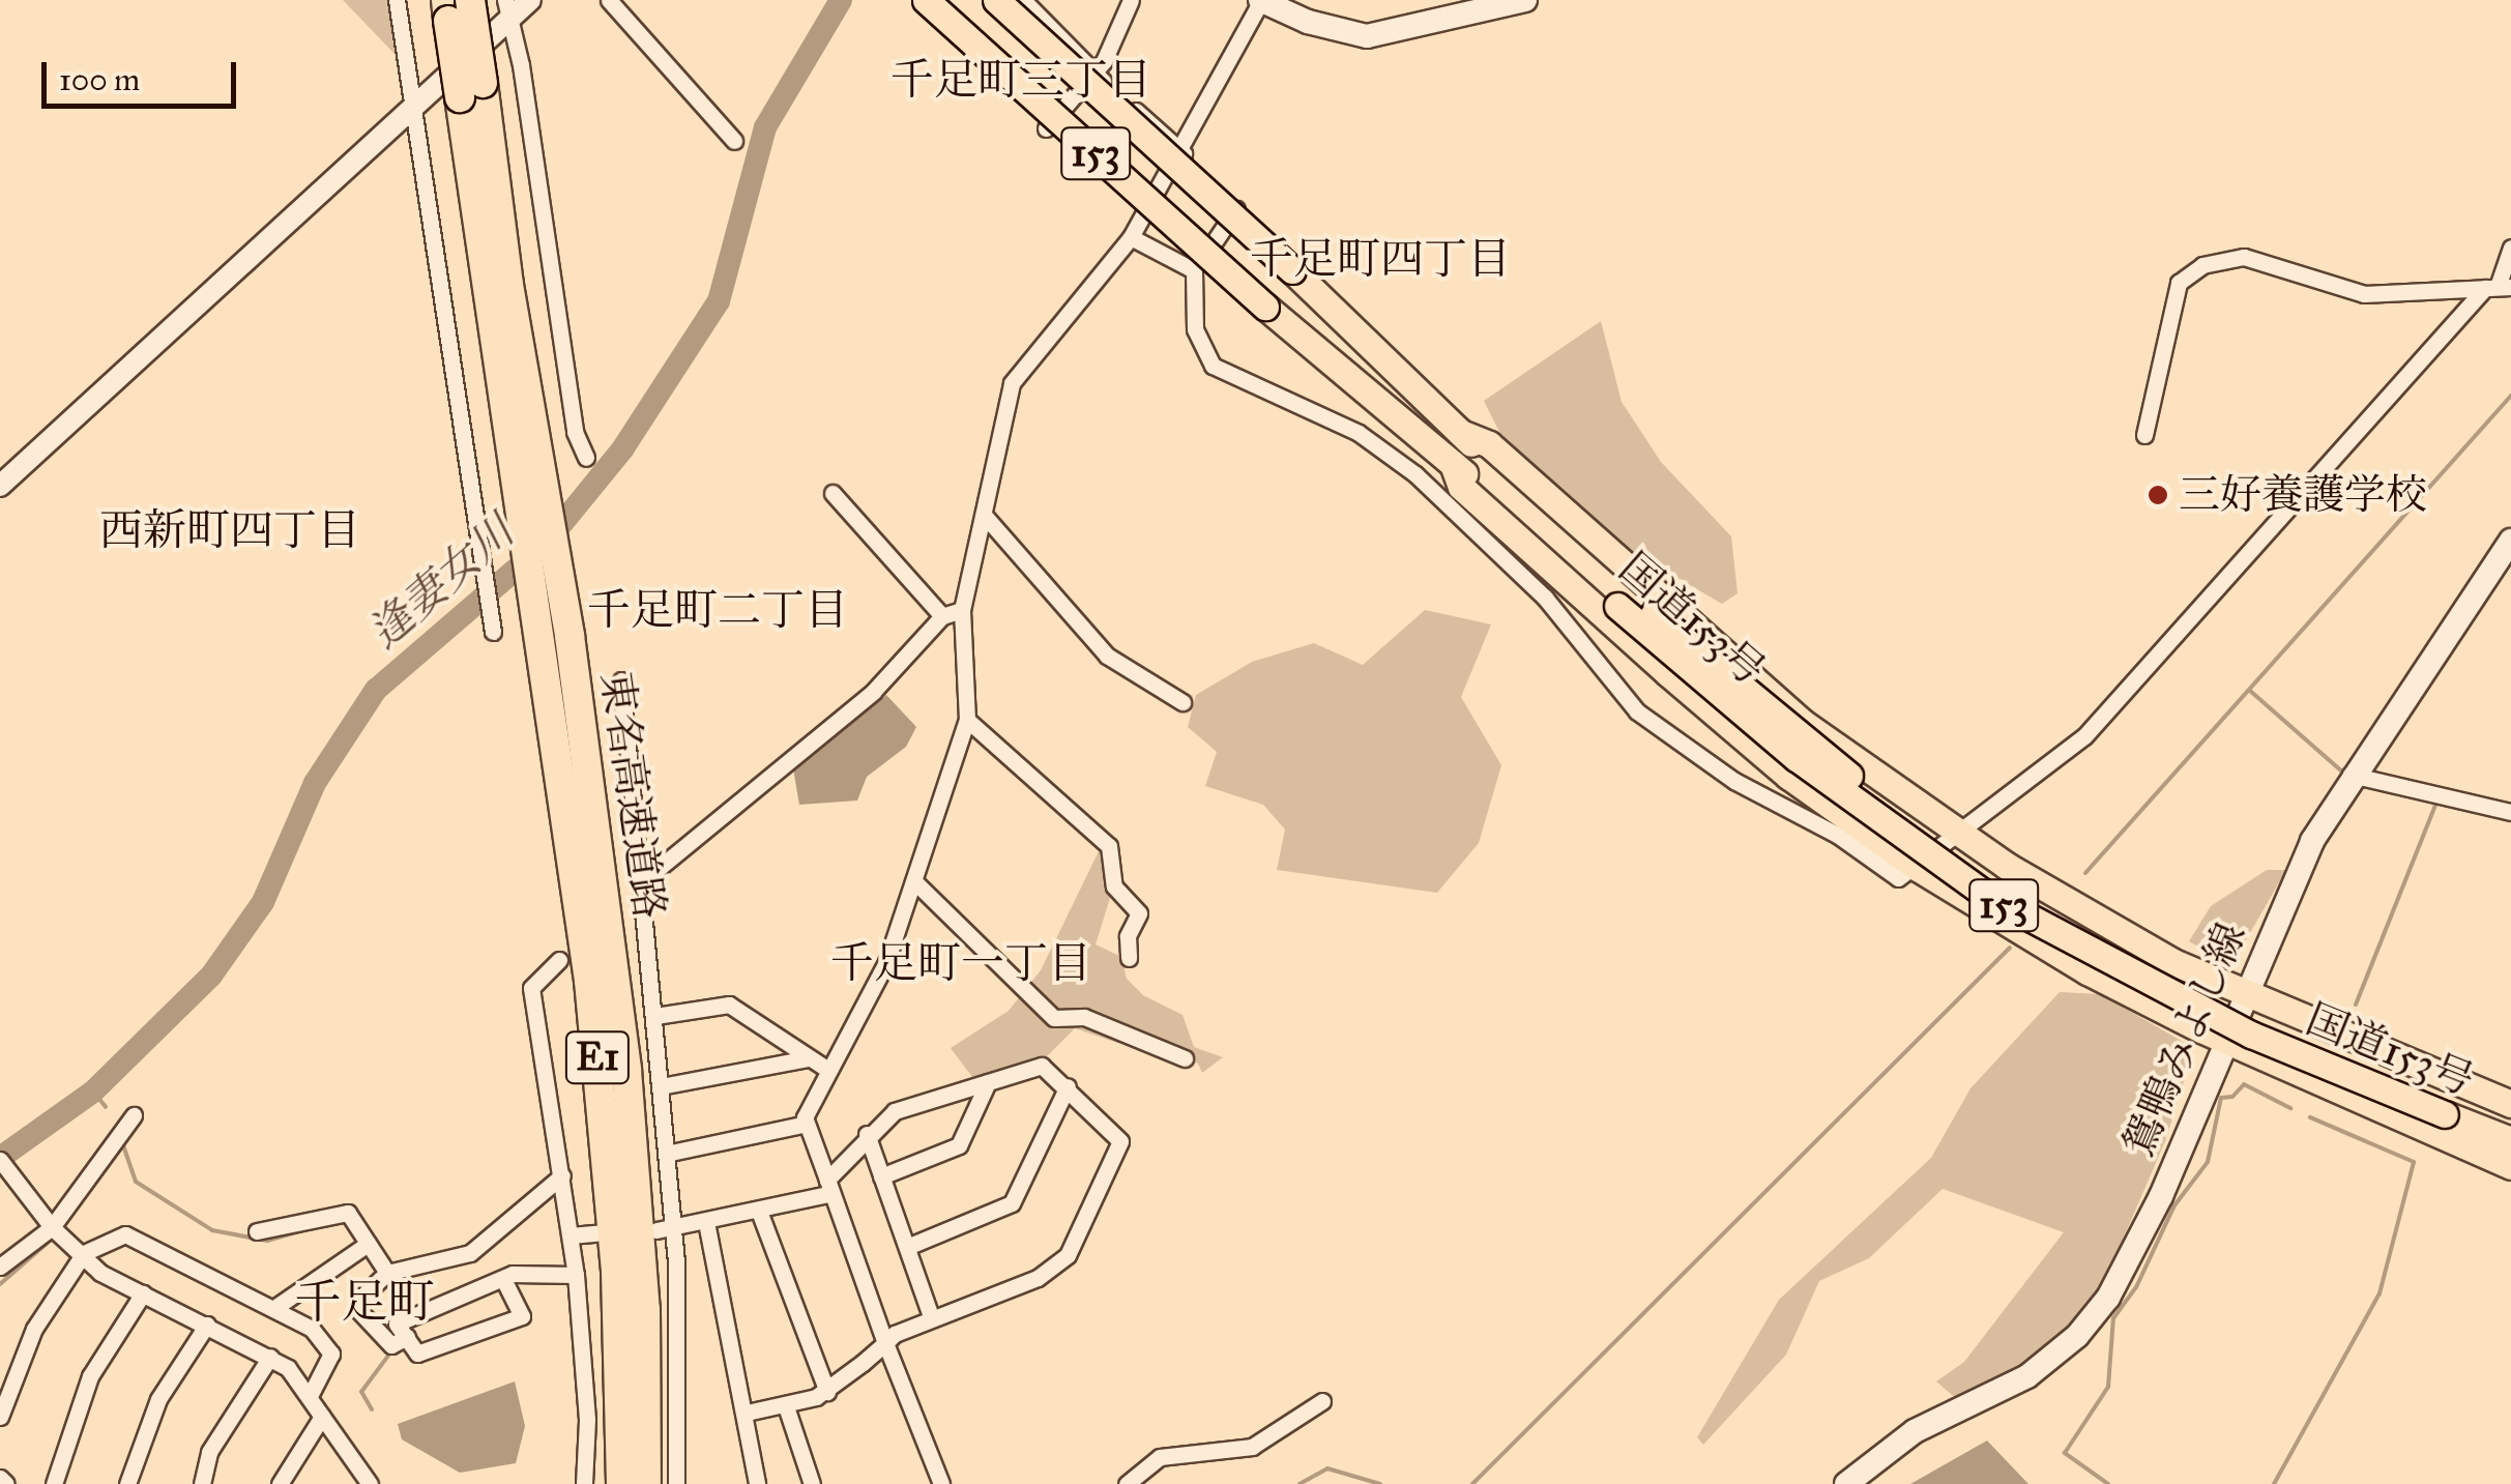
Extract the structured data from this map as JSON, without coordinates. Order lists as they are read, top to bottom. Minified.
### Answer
{"streets":{"highway":["153","国道153号","東名高速道路","E1"],"main road":["鴛鴨みよし線"]},"districts":["千足町三丁目","千足町四丁目","西新町四丁目","千足町二丁目","千足町一丁目","千足町"],"water":["逢妻女川"],"places":["三好養護学校"],"scale_bar":"100 m"}
